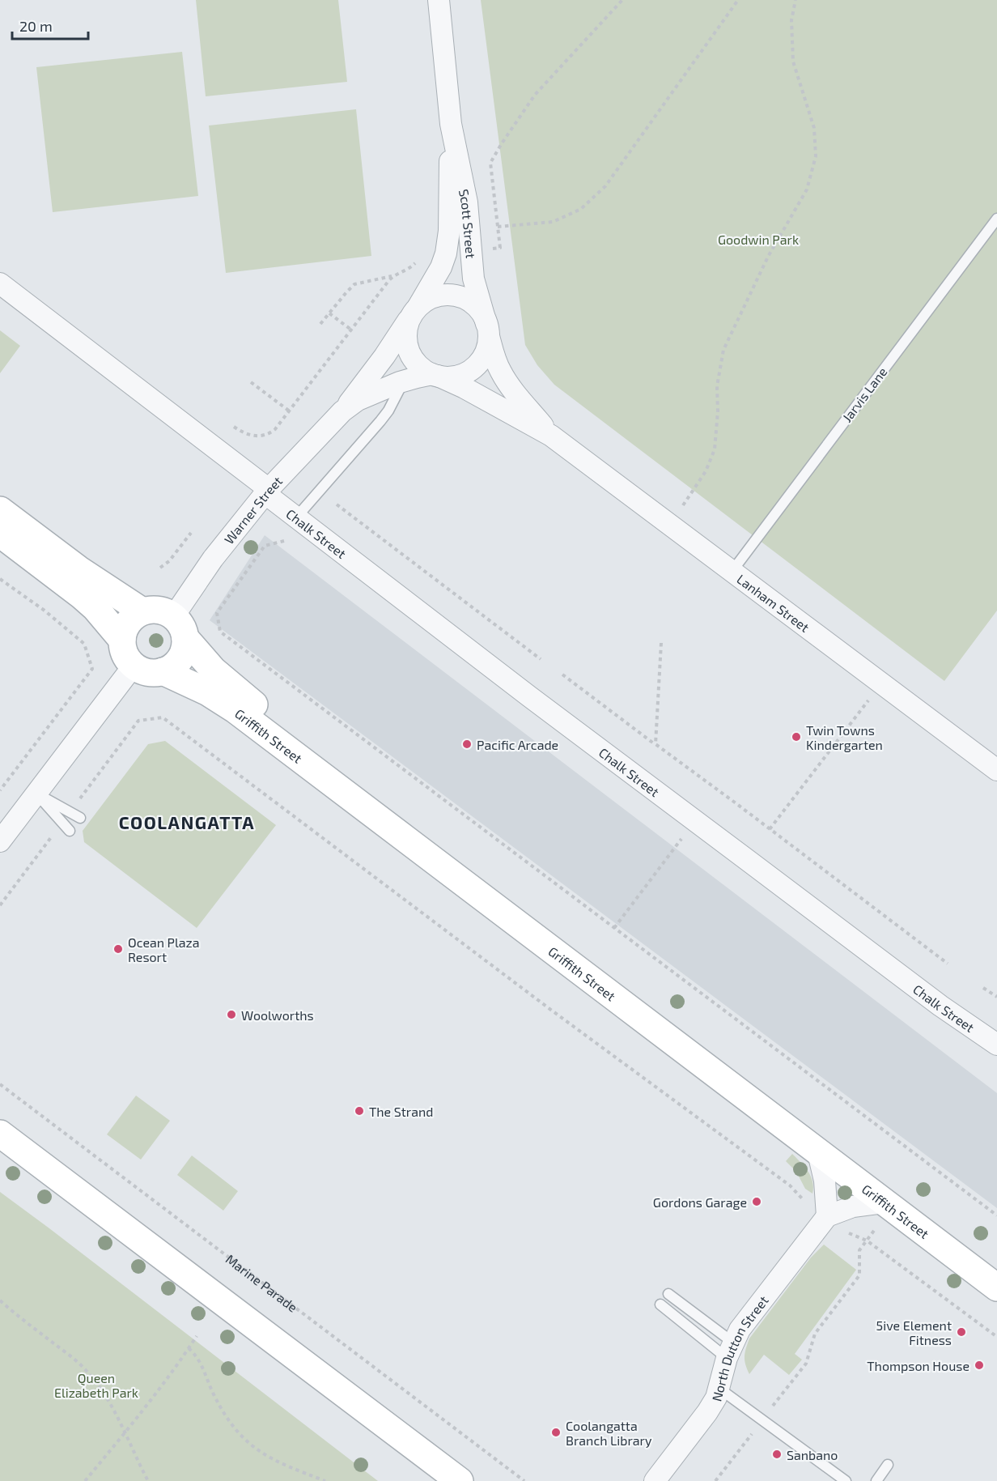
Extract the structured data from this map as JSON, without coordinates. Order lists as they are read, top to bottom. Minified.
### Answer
{"streets":{"main road":["Griffith Street"],"street":["Scott Street","Warner Street","Chalk Street","Lanham Street","North Dutton Street"],"lane":["Jarvis Lane"],"path":["Marine Parade"]},"crossings":[["Scott Street","Warner Street"],["Scott Street","Lanham Street"],["Jarvis Lane","Lanham Street"],["Warner Street","Chalk Street"],["Warner Street","Lanham Street"],["Warner Street","Griffith Street"]],"districts":["COOLANGATTA"],"parks":["Goodwin Park","Queen Elizabeth Park"],"places":["Twin Towns Kindergarten","Pacific Arcade","Ocean Plaza Resort","Woolworths","The Strand","Gordons Garage","5ive Element Fitness","Thompson House","Coolangatta Branch Library","Sanbano"],"scale_bar":"20 m"}
